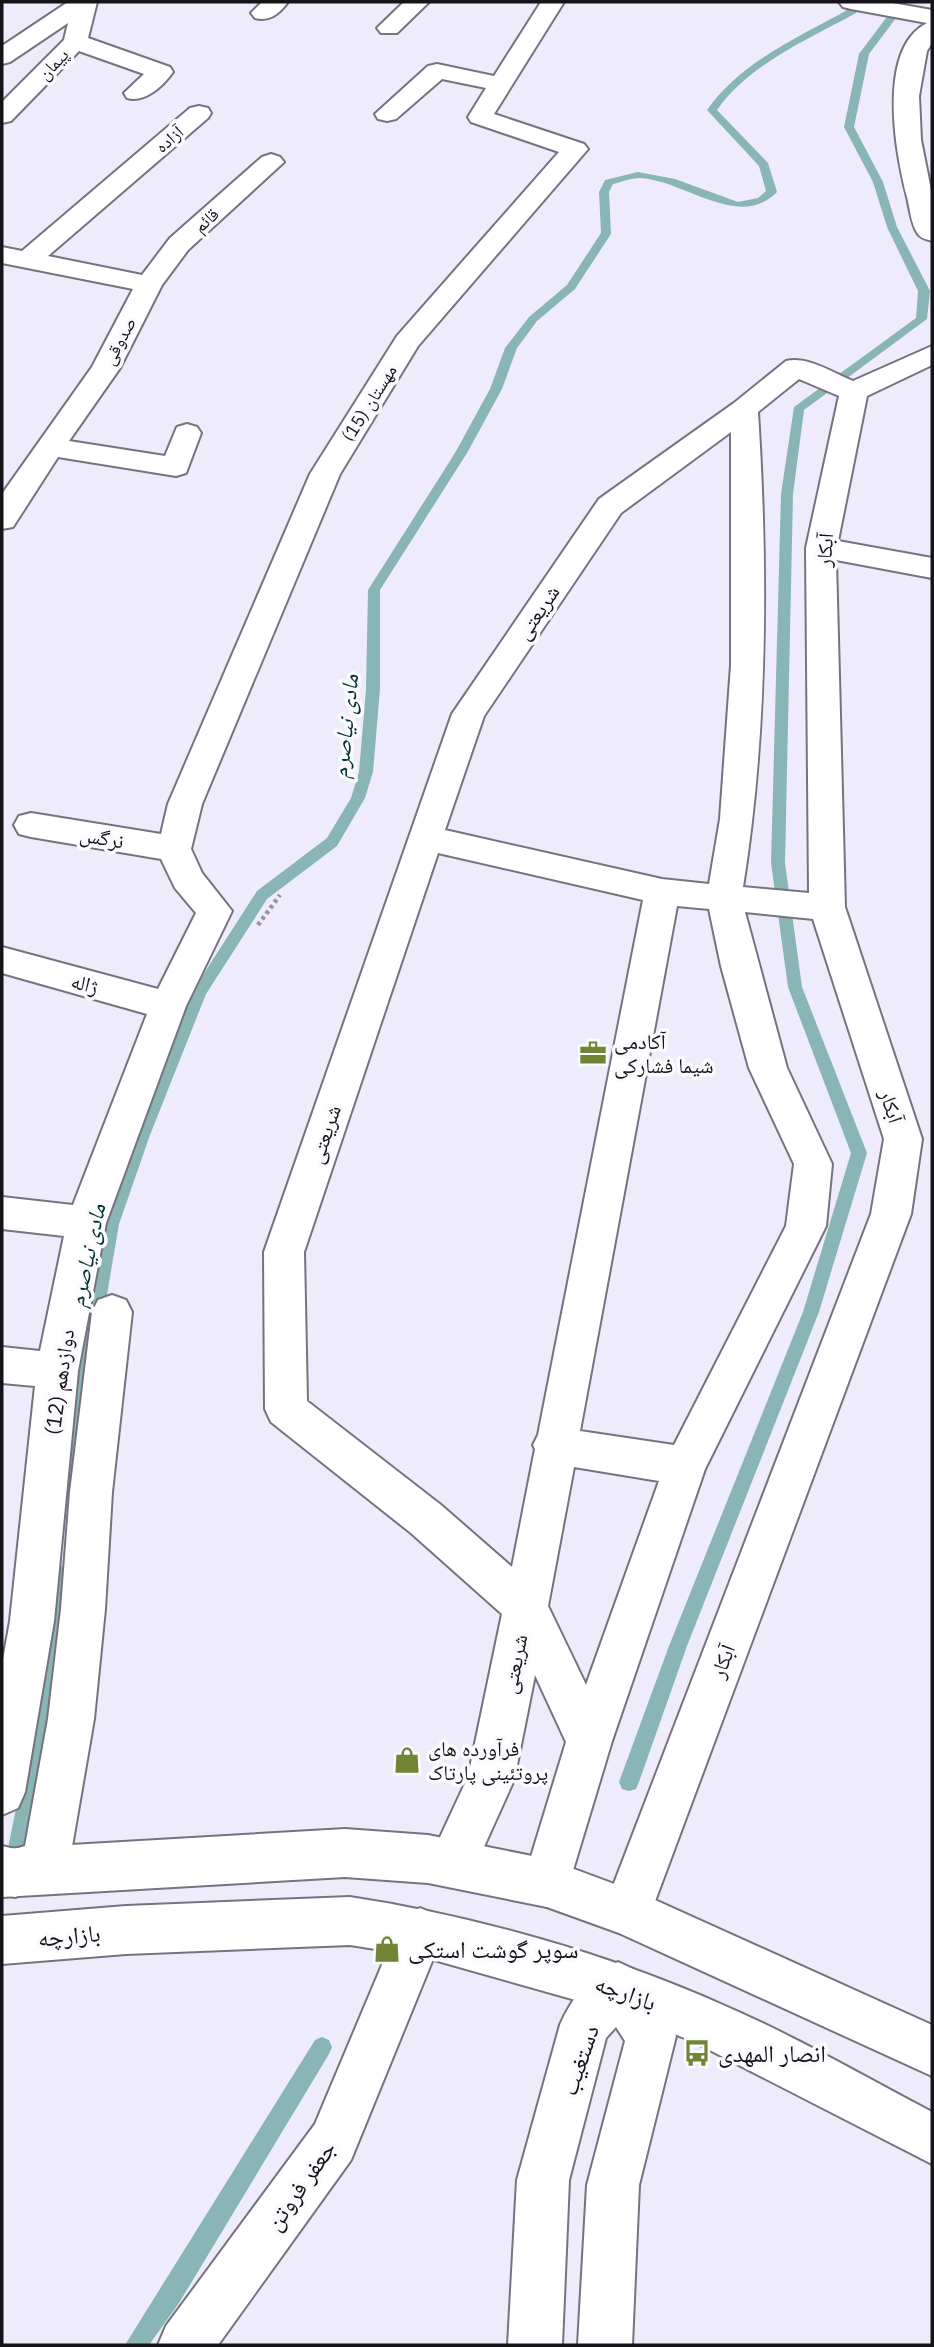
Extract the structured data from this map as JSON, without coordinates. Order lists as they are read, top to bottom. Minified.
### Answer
{"streets":{"street":["پیمان","آزاده","قائم","صدوقی","مهستان (15)","آبکار","شریعتی","نرگس","ژاله","دوازدهم (12)","بازارچه","دستغیب","جعفر فروتن"]},"crossings":[["پیمان","آزاده"],["قائم","صدوقی"],["مهستان (15)","نرگس"],["مهستان (15)","دوازدهم (12)"],["نرگس","دوازدهم (12)"],["ژاله","دوازدهم (12)"],["بازارچه","دستغیب"],["بازارچه","جعفر فروتن"]],"water":["مادی نیاصرم"],"places":{"office":["آکادمی شیما فشارکی"],"shop":["فرآورده های پروتئینی پارتاک","سوپر گوشت استکی"],"bus stop":["انصار المهدی"]}}
